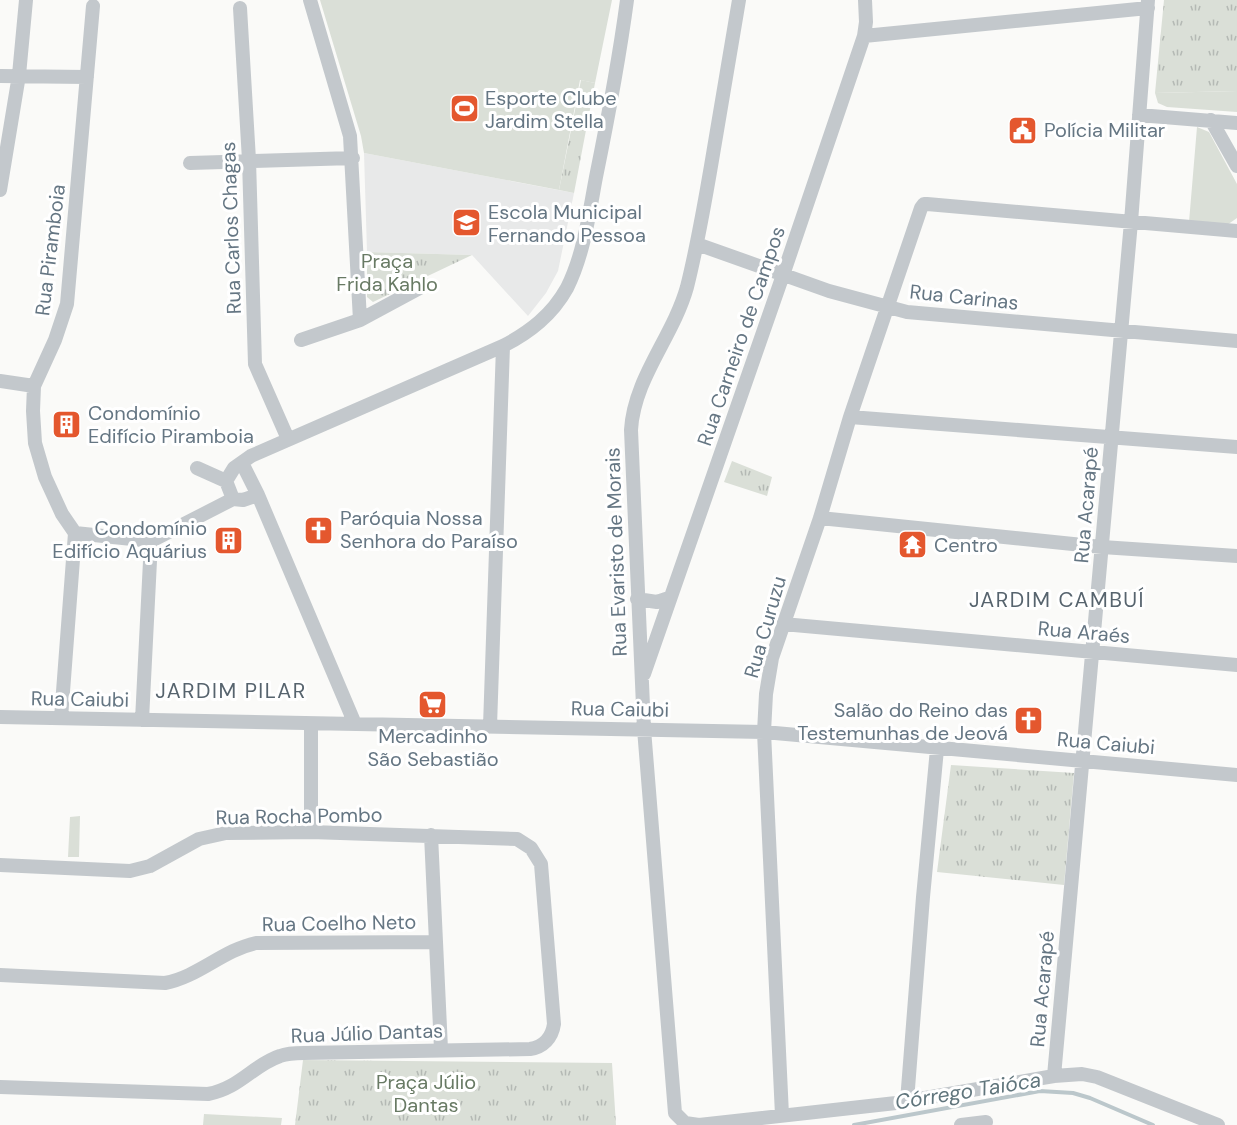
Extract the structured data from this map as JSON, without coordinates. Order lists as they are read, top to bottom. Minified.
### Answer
{"streets":{"street":["Rua Carlos Chagas","Rua Piramboia","Rua Carinas","Rua Carneiro de Campos","Rua Acarapé","Rua Evaristo de Morais","Rua Curuzu","Rua Araés","Rua Caiubi","Rua Rocha Pombo","Rua Coelho Neto","Rua Júlio Dantas"]},"crossings":[["Rua Carinas","Rua Carneiro de Campos"],["Rua Carinas","Rua Acarapé"],["Rua Carinas","Rua Evaristo de Morais"],["Rua Carinas","Rua Curuzu"],["Rua Carneiro de Campos","Rua Evaristo de Morais"],["Rua Acarapé","Rua Curuzu"],["Rua Acarapé","Rua Araés"],["Rua Acarapé","Rua Caiubi"],["Rua Evaristo de Morais","Rua Curuzu"],["Rua Evaristo de Morais","Rua Caiubi"],["Rua Curuzu","Rua Araés"],["Rua Curuzu","Rua Caiubi"],["Rua Rocha Pombo","Rua Júlio Dantas"]],"districts":["JARDIM CAMBUÍ","JARDIM PILAR"],"water":["Córrego Taióca"],"parks":["Praça Frida Kahlo","Praça Júlio Dantas"],"places":{"sports":["Esporte Clube Jardim Stella"],"public building":["Polícia Militar"],"school or university":["Escola Municipal Fernando Pessoa"],"building":["Condomínio Edifício Piramboia","Condomínio Edifício Aquárius"],"church":["Paróquia Nossa Senhora do Paraíso","Salão do Reino das Testemunhas de Jeová"],"temple":["Centro"],"supermarket":["Mercadinho São Sebastião"]}}
